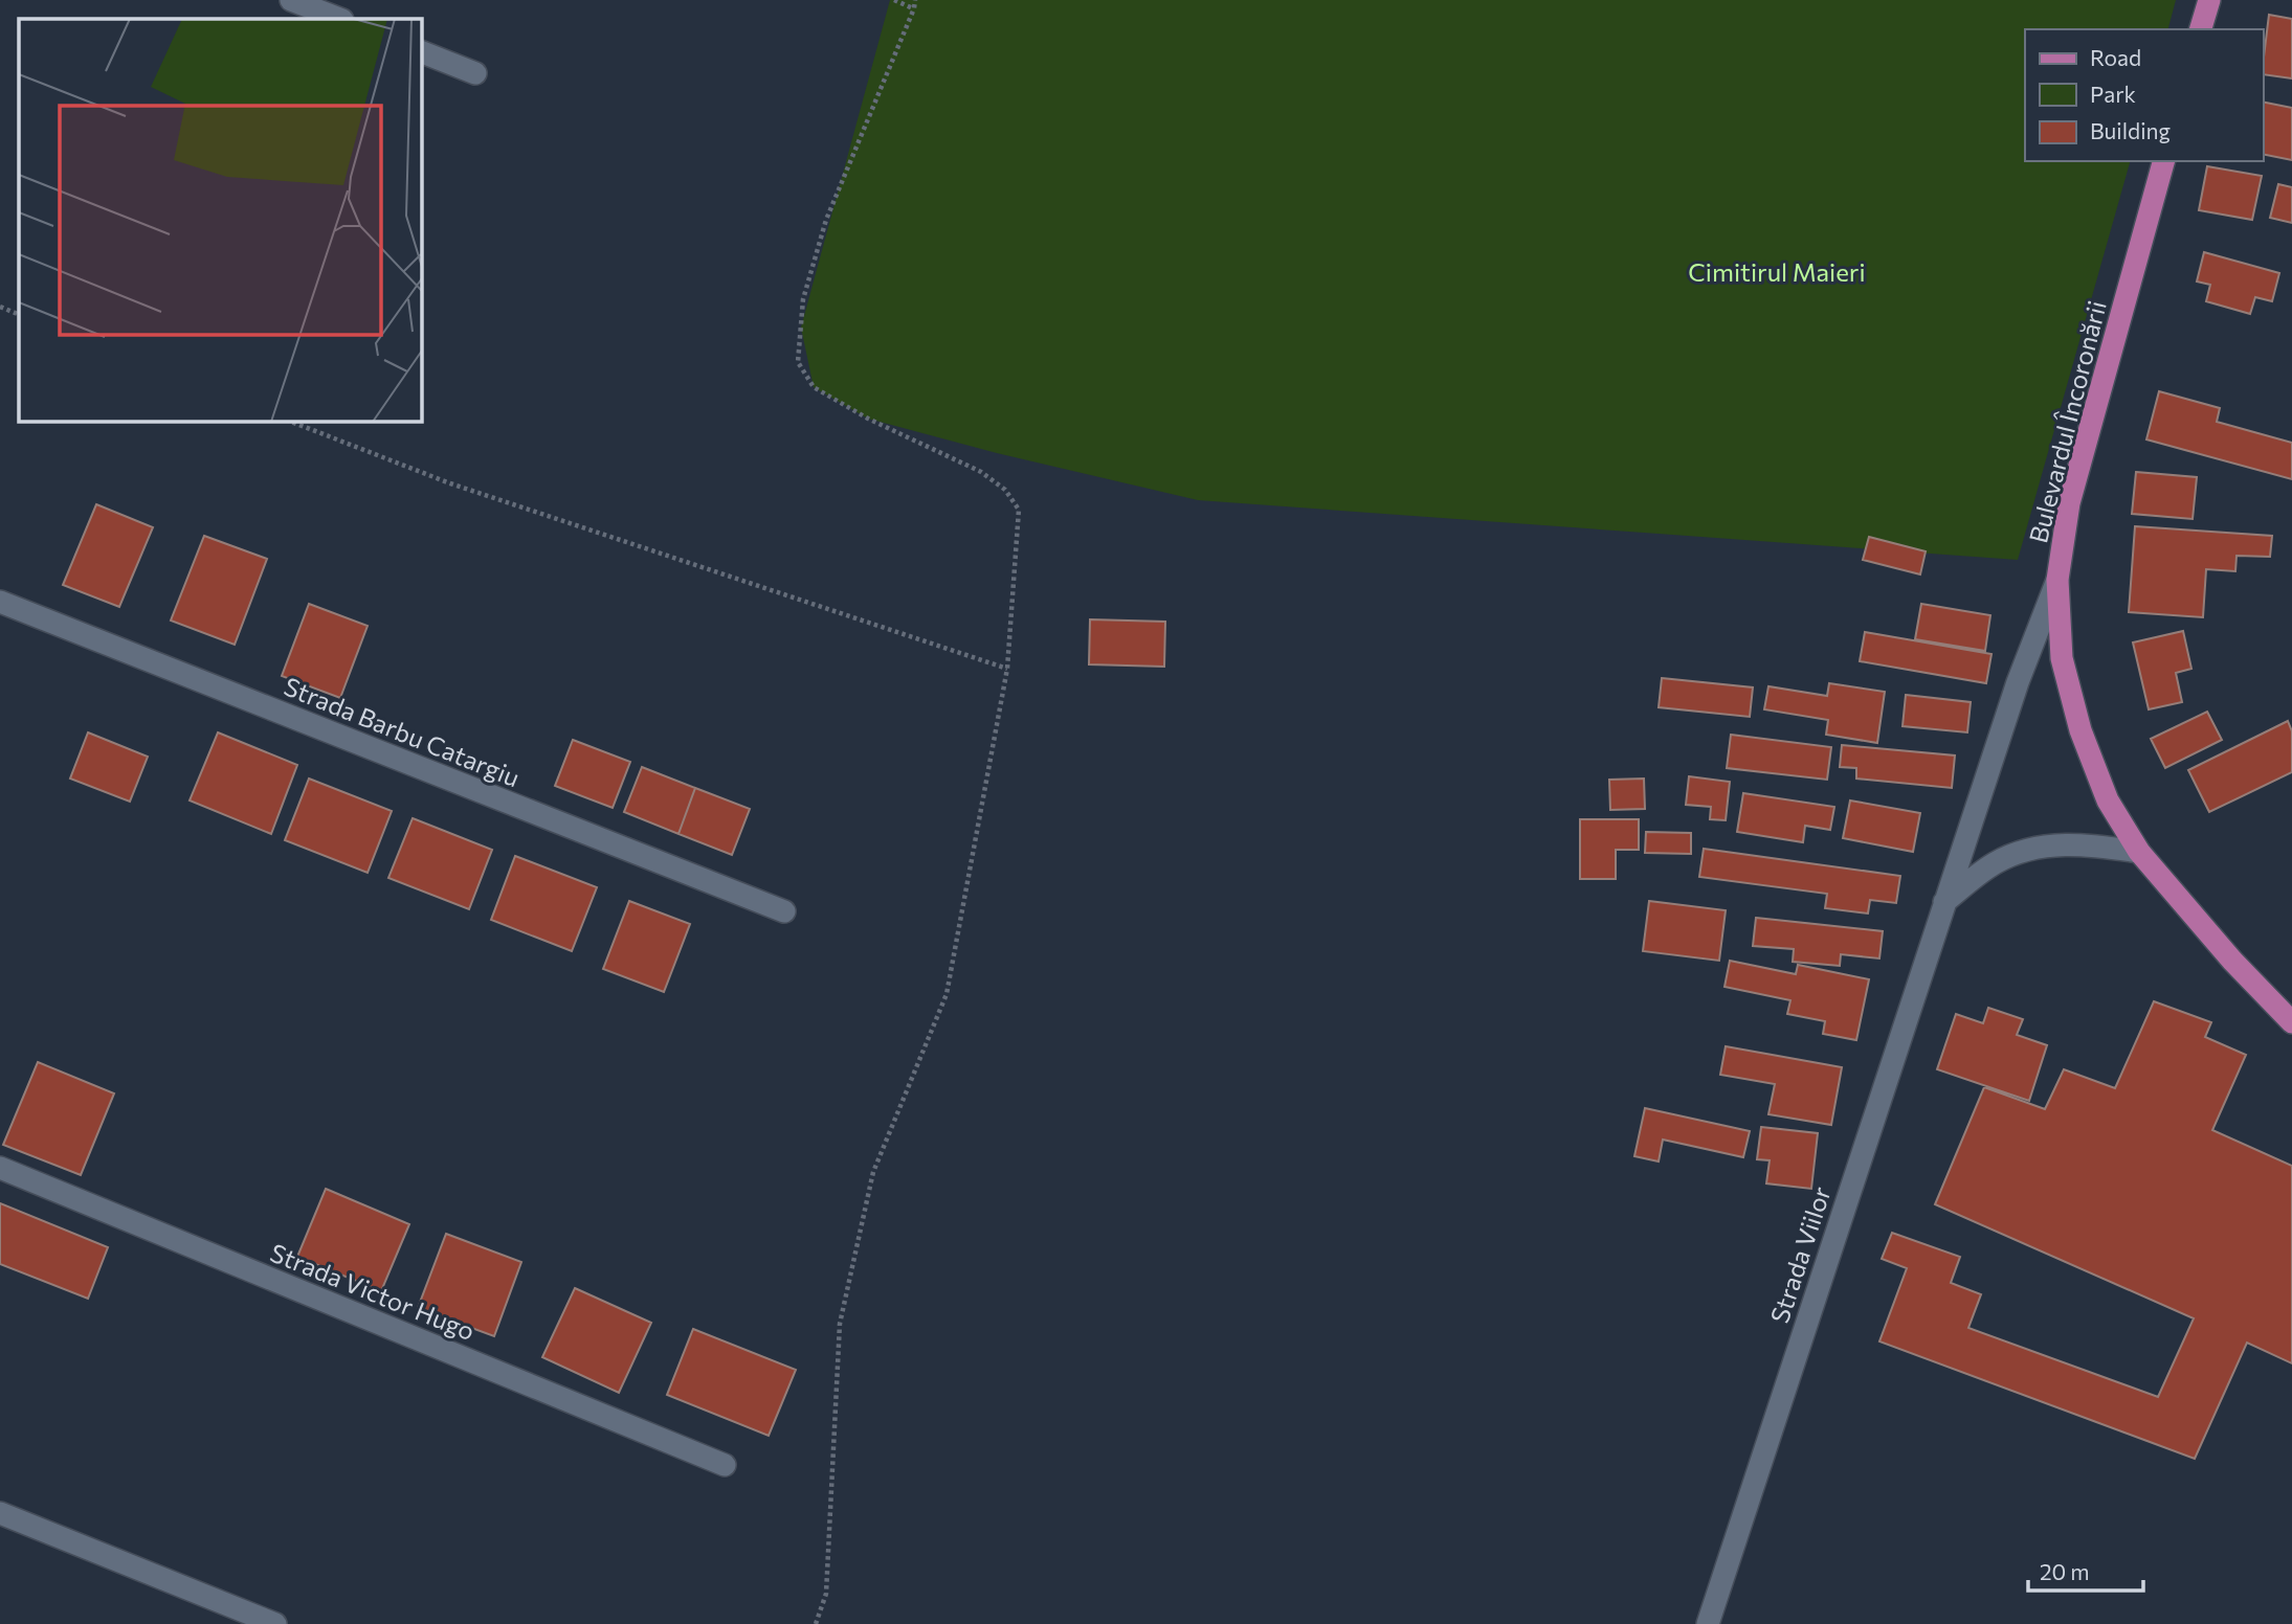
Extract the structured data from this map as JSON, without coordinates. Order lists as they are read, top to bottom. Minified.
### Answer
{"streets":{"main road":["Bulevardul Încoronării"],"street":["Strada Barbu Catargiu","Strada Viilor","Strada Victor Hugo"]},"crossings":[["Bulevardul Încoronării","Strada Viilor"]],"parks":["Cimitirul Maieri"],"legend":["Road","Park","Building"],"scale_bar":"20 m"}
